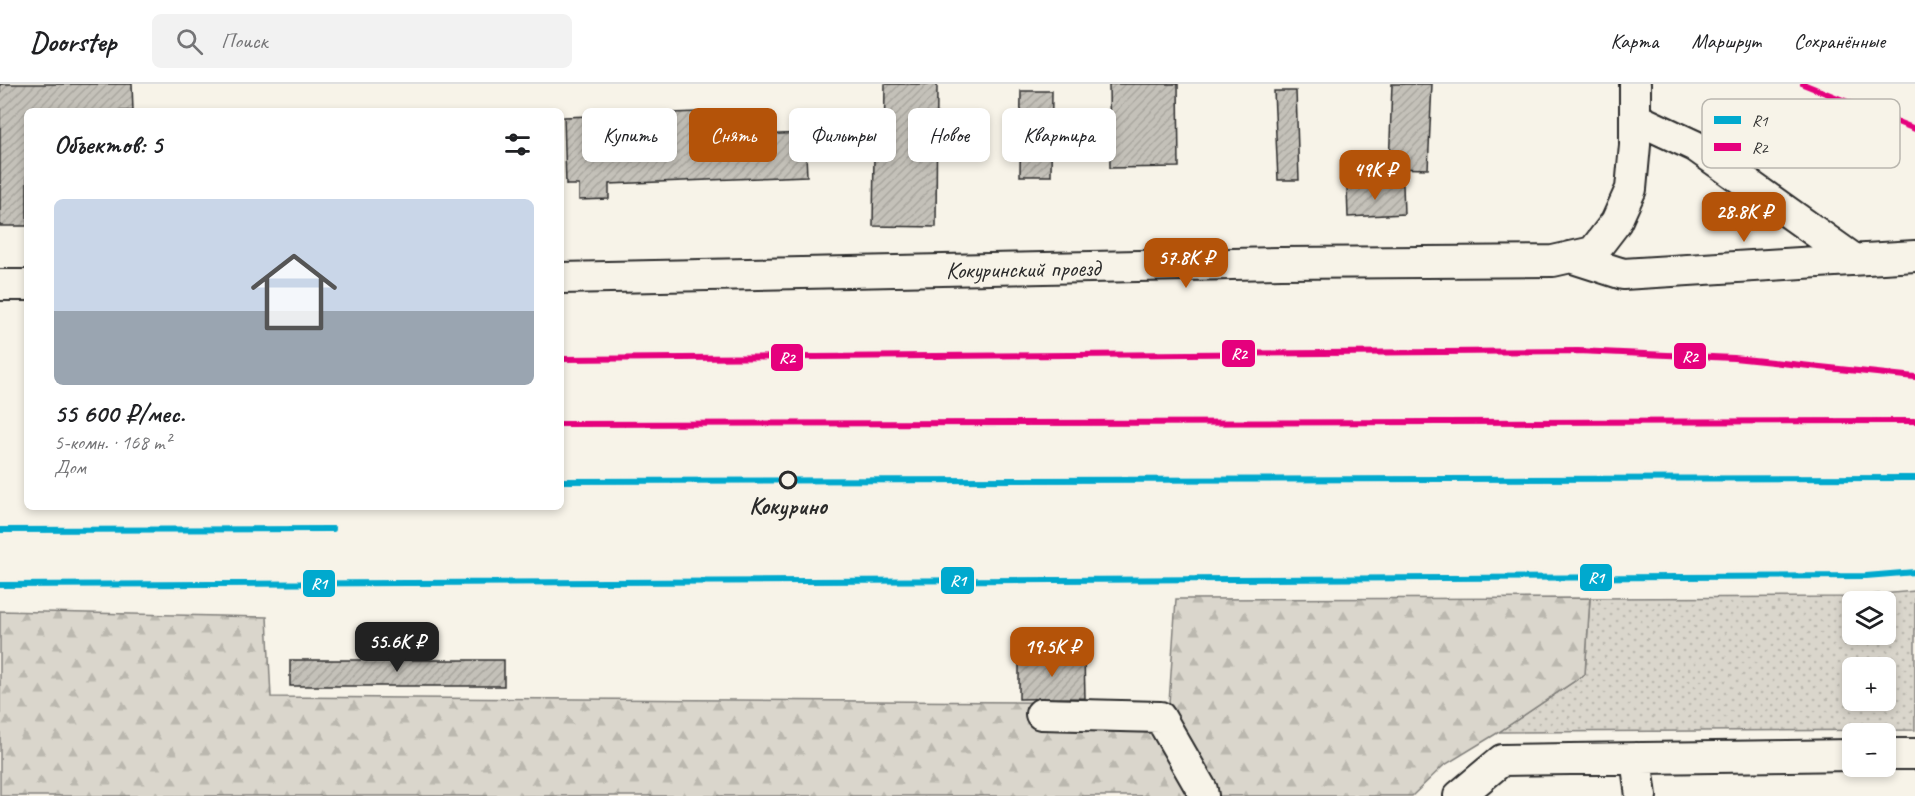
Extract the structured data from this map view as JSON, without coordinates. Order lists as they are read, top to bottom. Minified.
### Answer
{"streets":{"street":["Кокуринский проезд"]},"places":["Кокурино"],"lines":["transit line R2","transit line R1"],"legend":["R1","R2"],"page":{"header":"Doorstep","search":"Поиск","nav":["Карта","Маршрут","Сохранённые"],"chip":["Купить","Снять","Фильтры","Новое","Квартира"],"heading":"Объектов: 5","price":["49K ₽","28.8K ₽","57.8K ₽","55.6K ₽","19.5K ₽"],"list":[{"name":"55 600 ₽/мес.","note":"5-комн. · 168 m² · Дом"}],"map_buttons":["+","−"]}}
